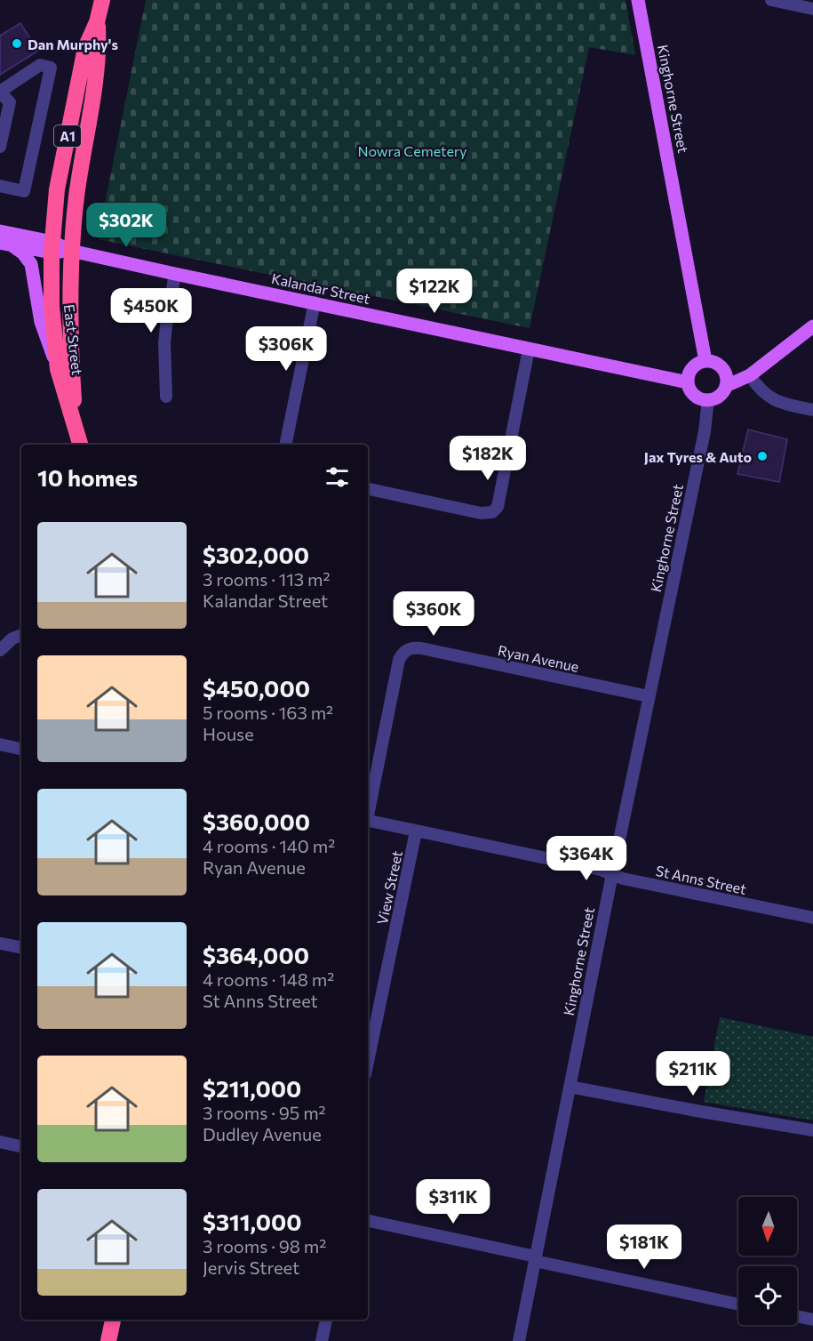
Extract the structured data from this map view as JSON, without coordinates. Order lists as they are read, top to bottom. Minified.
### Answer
{"streets":{"highway":["A1","East Street"],"main road":["Kinghorne Street","Kalandar Street"],"street":["Ryan Avenue","St Anns Street","View Street"]},"crossings":[["Kinghorne Street","Kalandar Street"],["Kinghorne Street","Ryan Avenue"],["Kinghorne Street","St Anns Street"],["A1","Kalandar Street"],["A1","East Street"],["Kalandar Street","East Street"],["St Anns Street","View Street"]],"parks":["Nowra Cemetery"],"places":["Dan Murphy's","Jax Tyres & Auto"],"north":"bottom","page":{"price":["$302K","$122K","$450K","$306K","$182K","$360K","$364K","$211K","$311K","$181K"],"heading":"10 homes","list":[{"name":"$302,000","note":"3 rooms · 113 m² · Kalandar Street"},{"name":"$450,000","note":"5 rooms · 163 m² · House"},{"name":"$360,000","note":"4 rooms · 140 m² · Ryan Avenue"},{"name":"$364,000","note":"4 rooms · 148 m² · St Anns Street"},{"name":"$211,000","note":"3 rooms · 95 m² · Dudley Avenue"},{"name":"$311,000","note":"3 rooms · 98 m² · Jervis Street"}]}}
